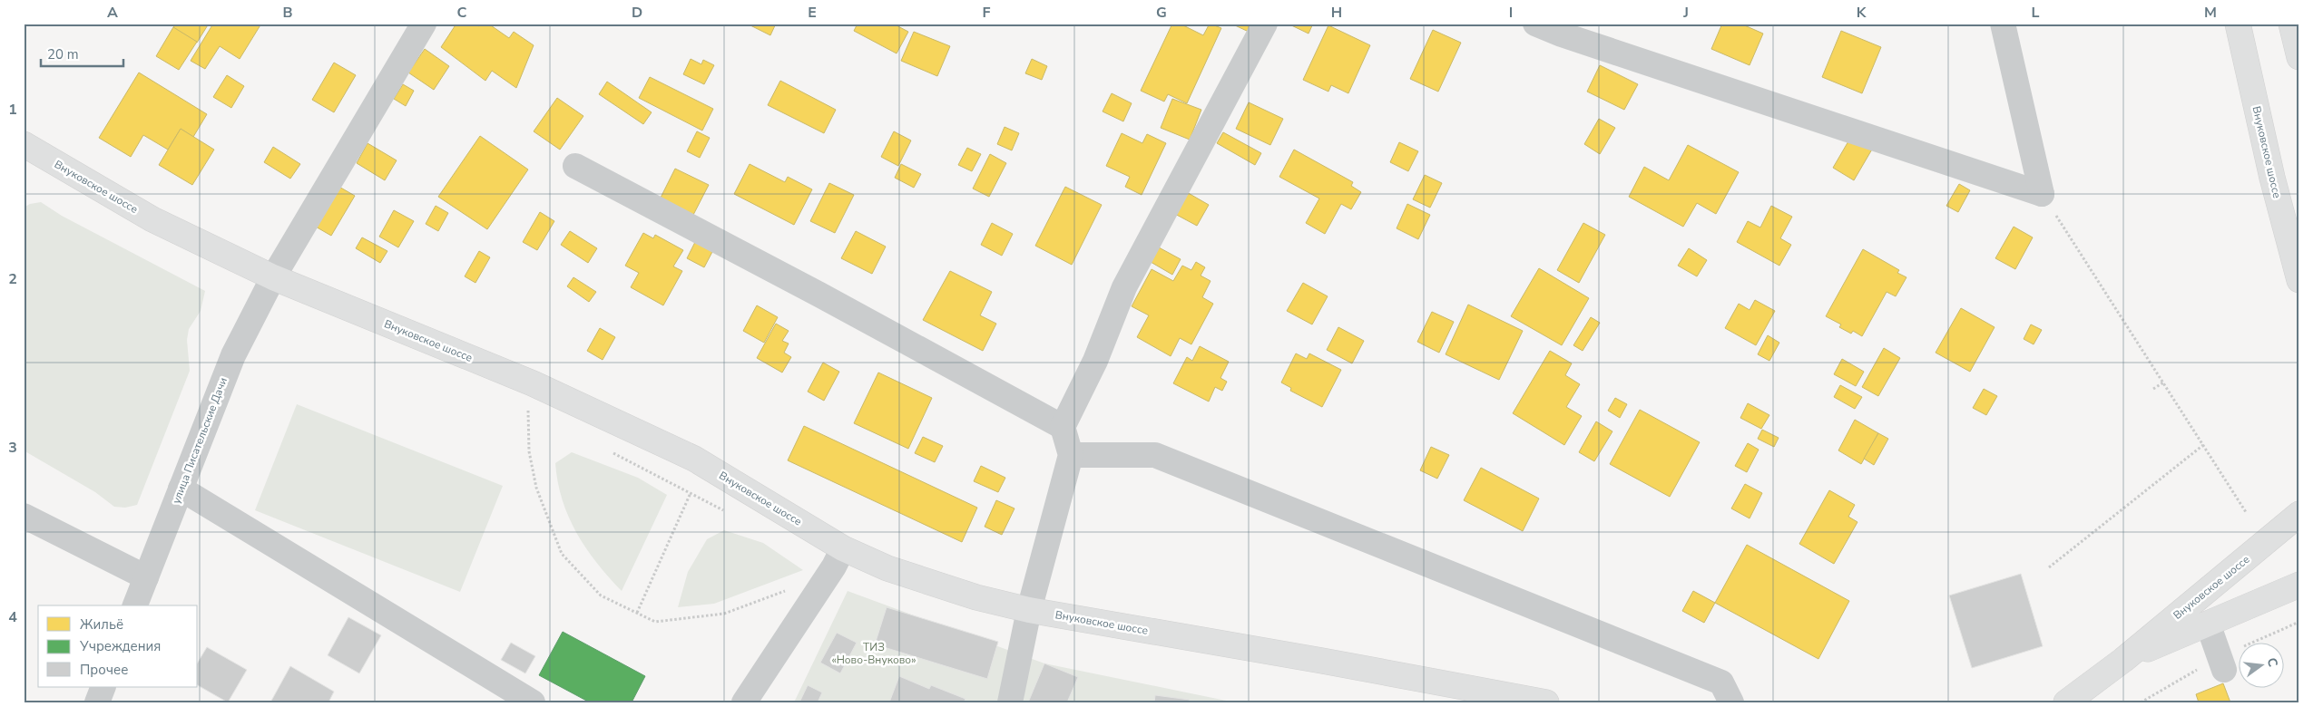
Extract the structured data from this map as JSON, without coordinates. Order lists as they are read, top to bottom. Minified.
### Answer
{"streets":{"main road":["Внуковское шоссе"],"street":["улица Писательские Дачи"]},"crossings":[["Внуковское шоссе","улица Писательские Дачи"]],"parks":["ТИЗ «Ново-Внуково»"],"legend":["Жильё","Учреждения","Прочее"],"scale_bar":"20 m","north":"right","grid":{"columns":["A","B","C","D","E","F","G","H","I","J","K","L","M"],"rows":["1","2","3","4"]}}
